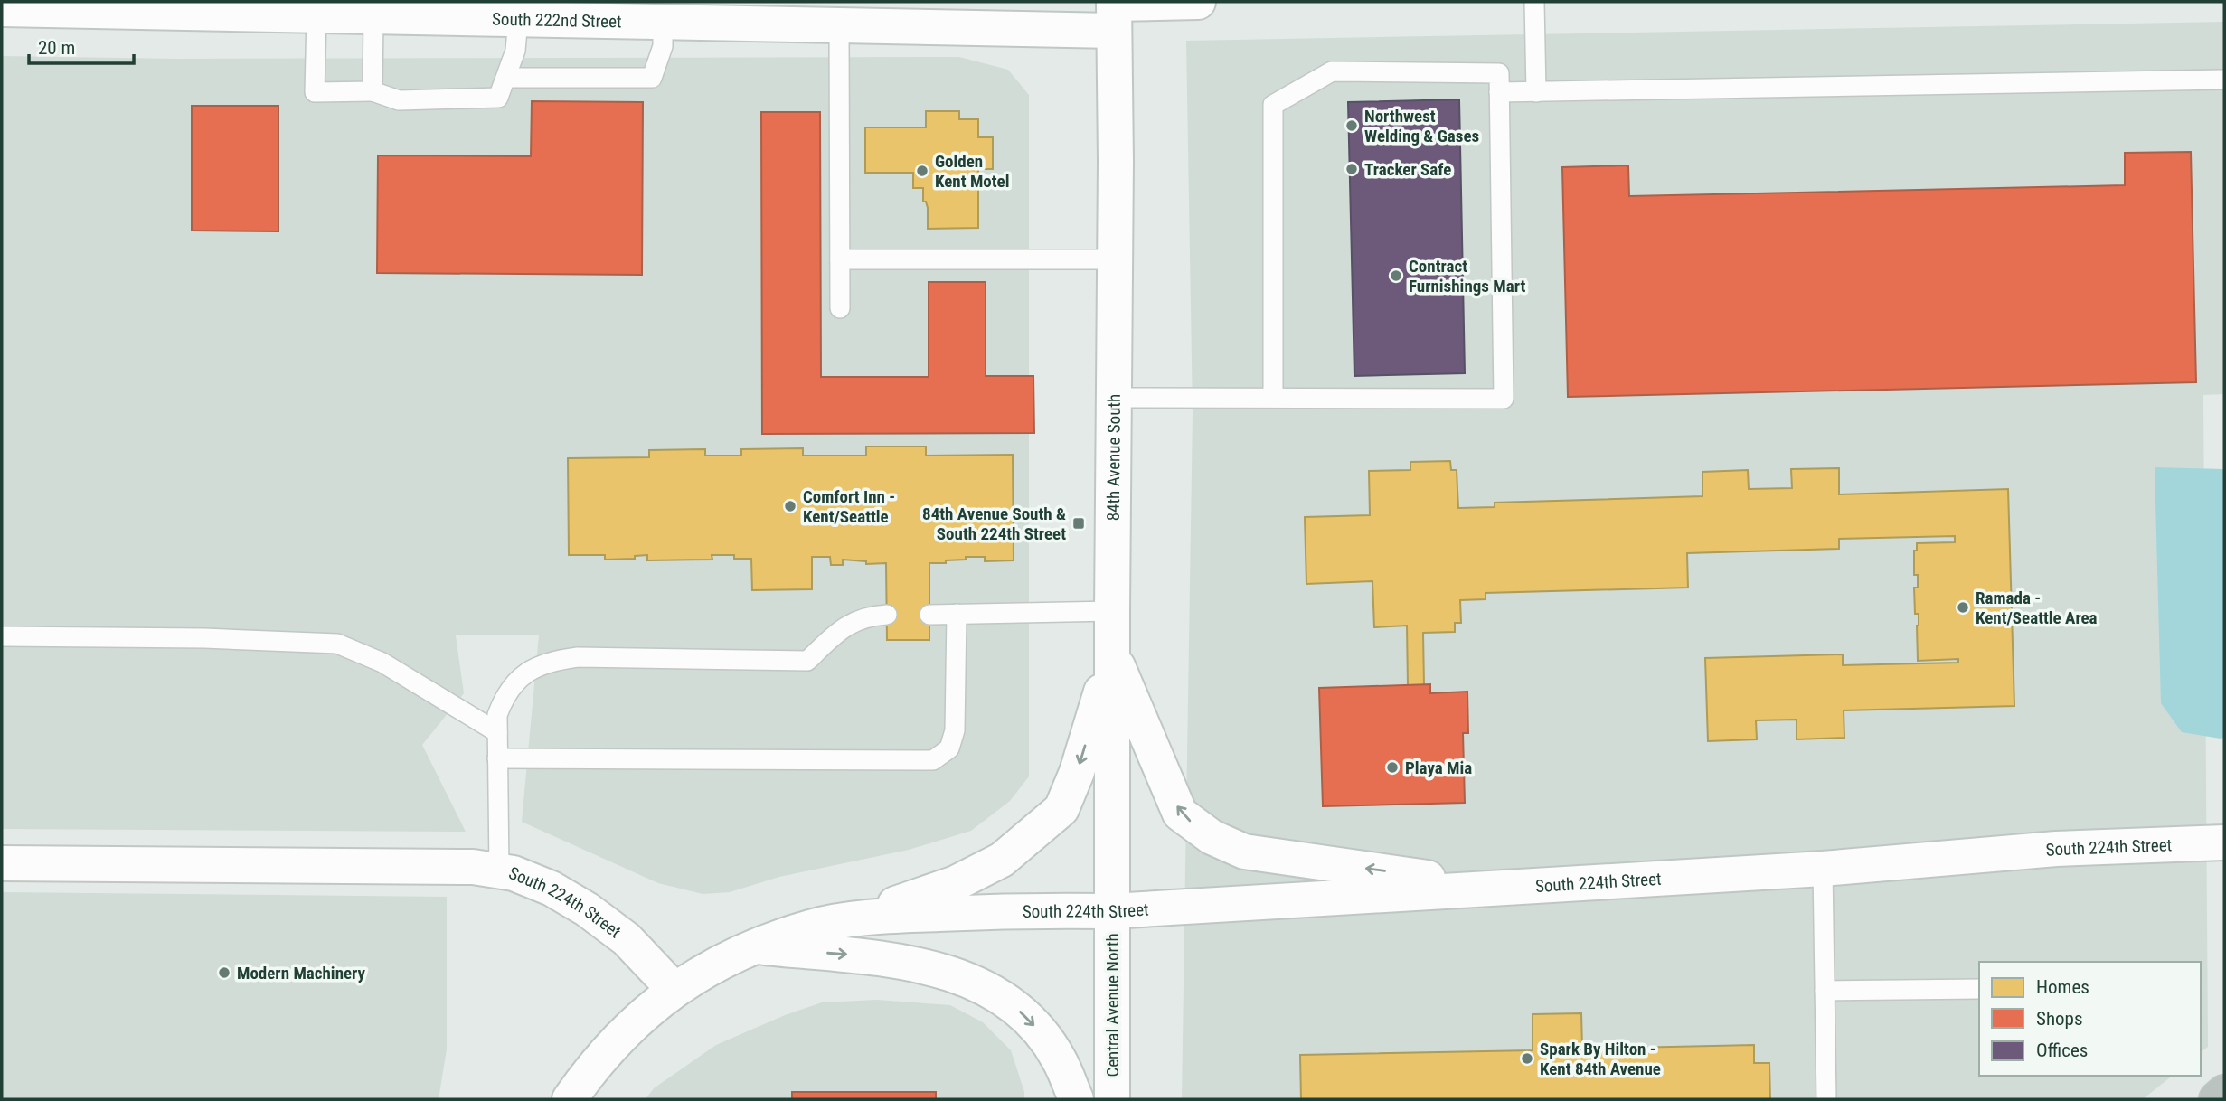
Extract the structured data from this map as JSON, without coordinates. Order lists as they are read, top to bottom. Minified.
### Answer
{"streets":{"street":["South 222nd Street","84th Avenue South","South 224th Street","Central Avenue North"]},"crossings":[["South 222nd Street","84th Avenue South"],["84th Avenue South","South 224th Street"],["84th Avenue South","Central Avenue North"],["South 224th Street","Central Avenue North"]],"places":{"other":["Northwest Welding & Gases","Tracker Safe","Golden Kent Motel","Contract Furnishings Mart","Comfort Inn - Kent/Seattle","Ramada - Kent/Seattle Area","Playa Mia","Modern Machinery","Spark By Hilton - Kent 84th Avenue"],"transit":["84th Avenue South & South 224th Street"]},"legend":["Homes","Shops","Offices"],"scale_bar":"20 m"}
